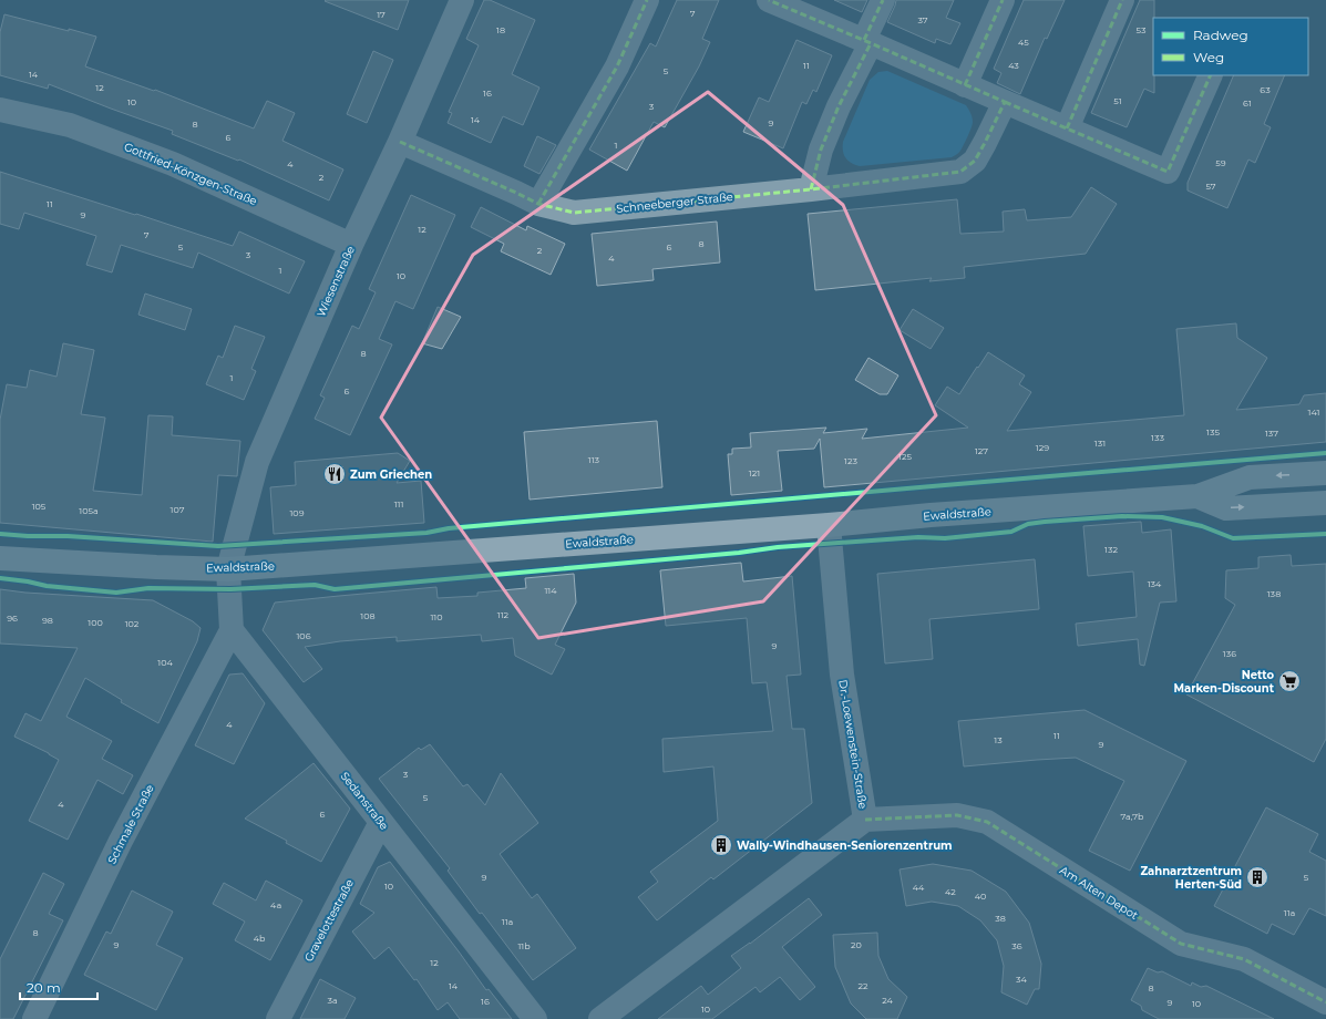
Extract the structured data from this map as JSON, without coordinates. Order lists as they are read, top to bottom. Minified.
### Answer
{"streets":{"main road":["Ewaldstraße"],"street":["Gottfried-Könzgen-Straße","Schneeberger Straße","Wiesenstraße","Dr.-Loewenstein-Straße","Sedanstraße","Schmale Straße","Am Alten Depot","Gravelottestraße"]},"crossings":[["Gottfried-Könzgen-Straße","Wiesenstraße"],["Schneeberger Straße","Wiesenstraße"],["Wiesenstraße","Ewaldstraße"],["Ewaldstraße","Dr.-Loewenstein-Straße"],["Dr.-Loewenstein-Straße","Am Alten Depot"],["Sedanstraße","Schmale Straße"],["Sedanstraße","Gravelottestraße"]],"places":{"restaurant":["Zum Griechen"],"supermarket":["Netto Marken-Discount"],"building":["Wally-Windhausen-Seniorenzentrum","Zahnarztzentrum Herten-Süd"]},"house_numbers":["7","17","37","18","53","45","11","43","5","14","12","63","16","51","10","61","3","14","9","8","6","1","59","4","2","57","11","9","12","7","8","5","6","2","3","4","1","10","8","1","6","141","135","137","133","131","129","127","125","113","123","121","111","105","107","105a","109","132","134","114","138","112","108","110","96","98","100","102","106","9","136","104","4","11","13","9","3","5","4","6","7a,7b","9","5","10","44","42","40","4a","11a","38","11a","8","4b","9","20","11b","36","12","34","14","22","8","3a","24","16","9","10","10"],"legend":["Radweg","Weg"],"scale_bar":"20 m"}
